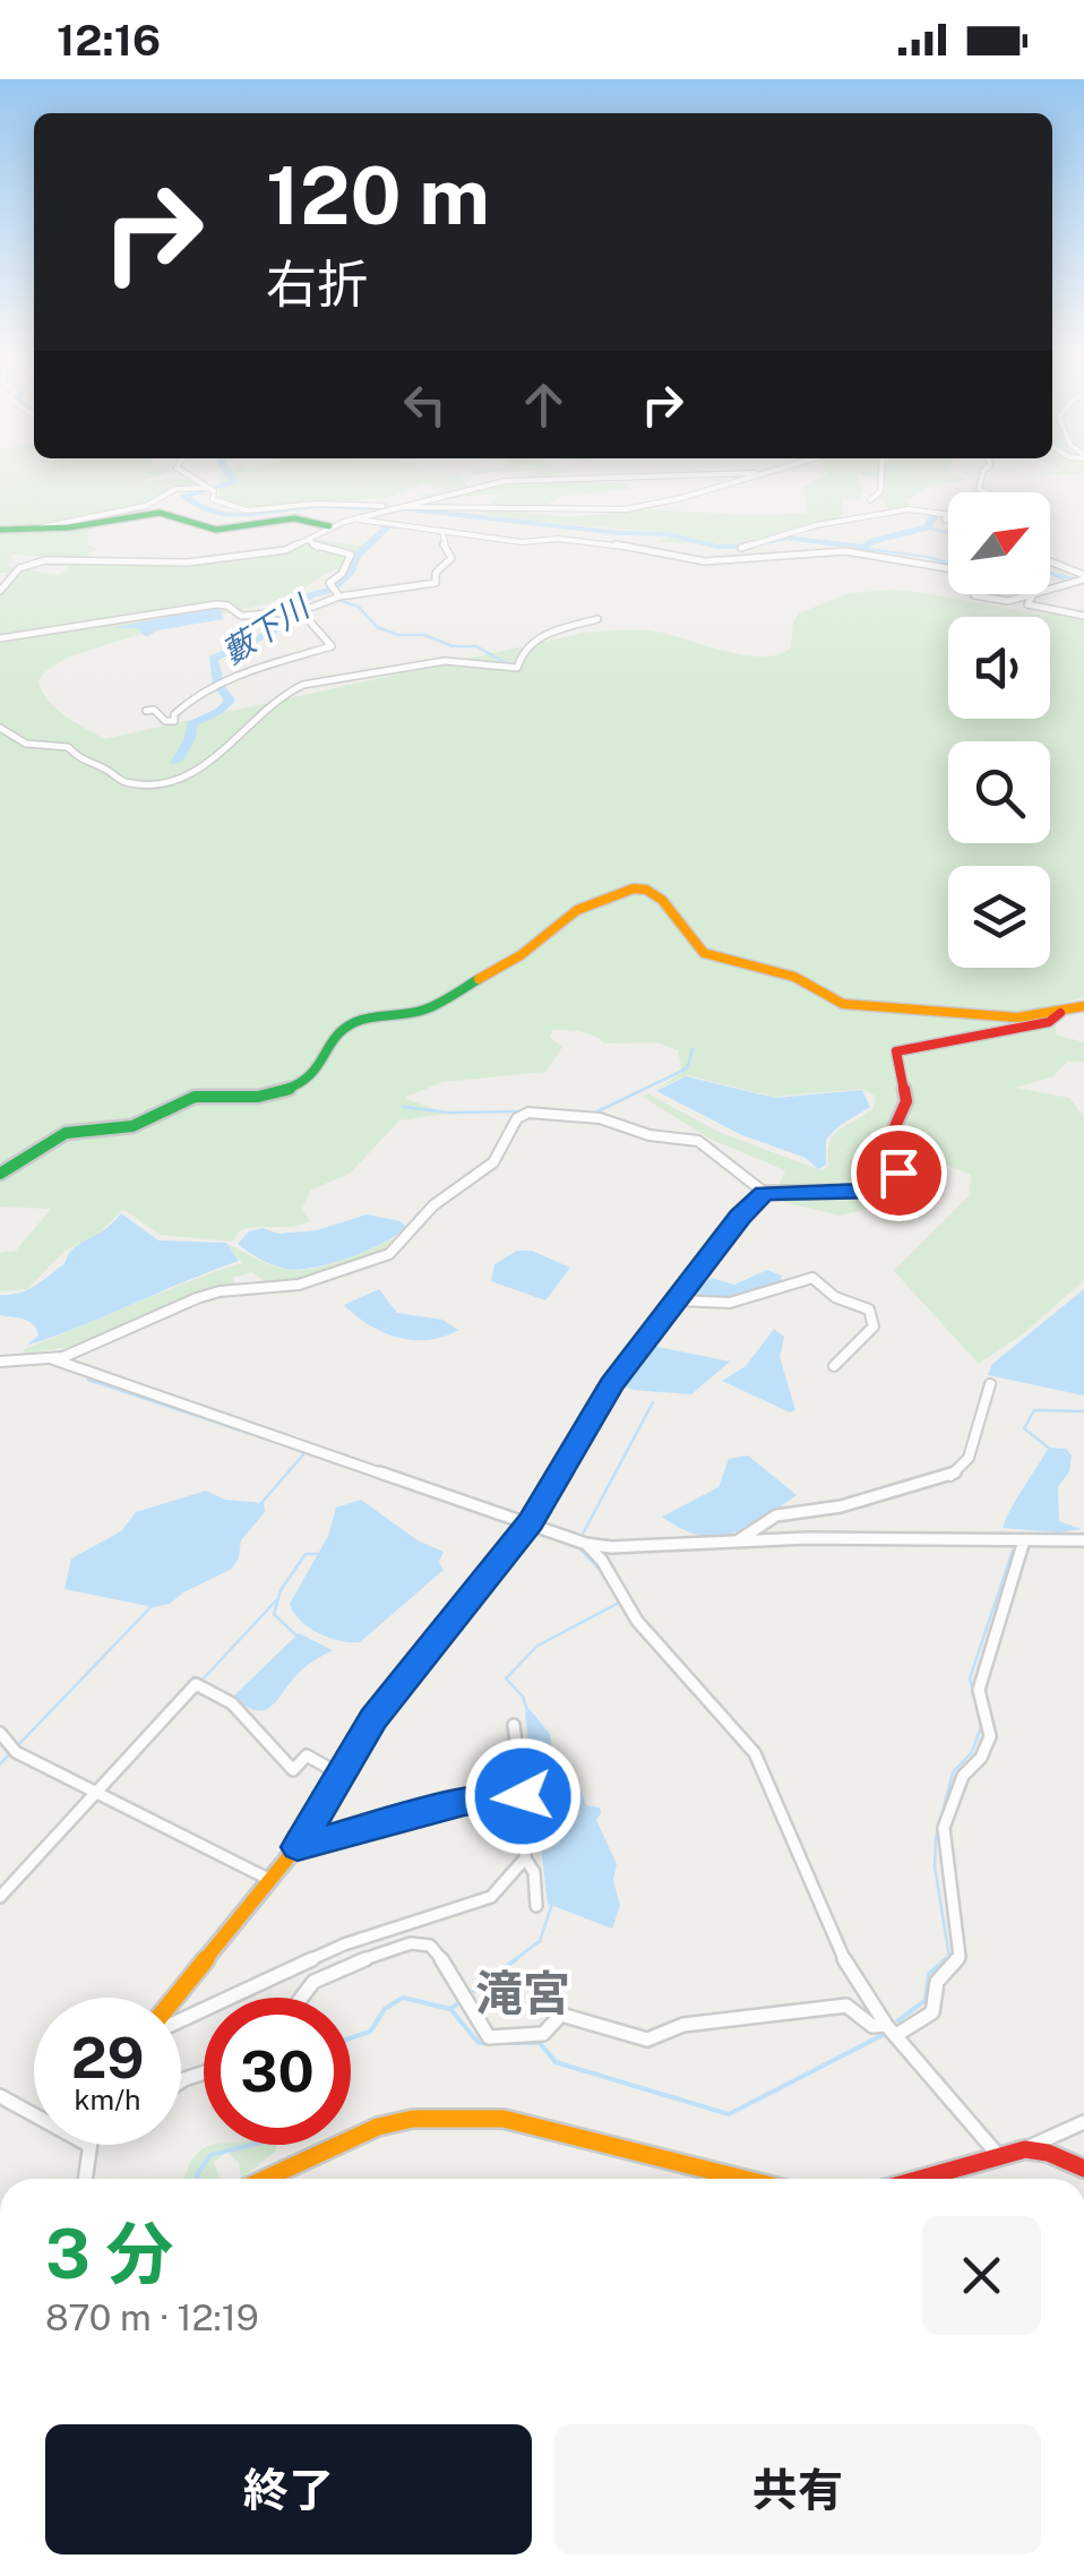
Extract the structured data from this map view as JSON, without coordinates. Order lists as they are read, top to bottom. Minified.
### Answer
{"districts":["滝宮"],"water":["藪下川"],"north":"top right","page":{"status":"12:16","turn":["120 m","右折"],"speed":"29 km/h","limit":"30","heading":["3 分","870 m · 12:19"],"buttons":["終了","共有"]}}
